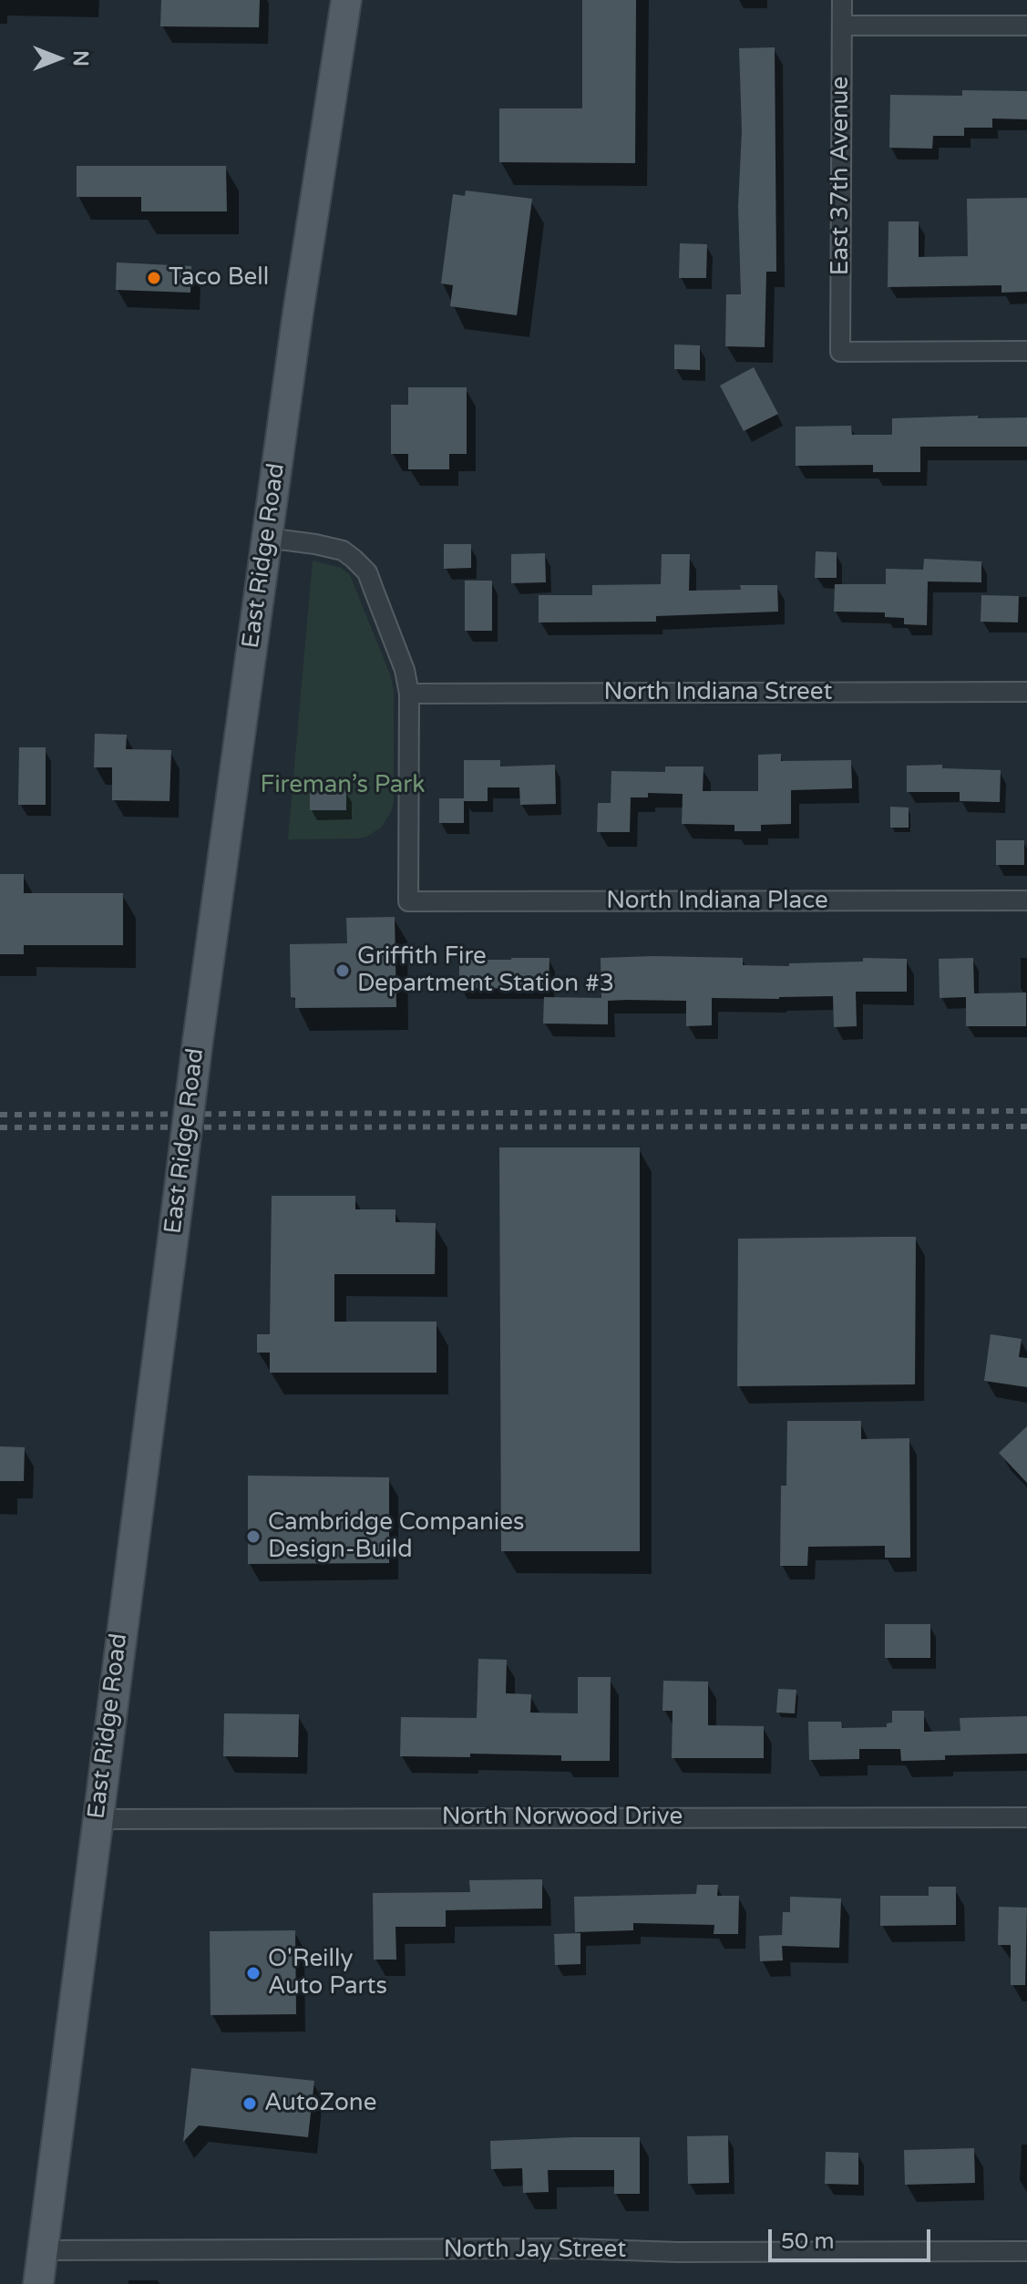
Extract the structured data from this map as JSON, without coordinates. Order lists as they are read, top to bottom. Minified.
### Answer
{"streets":{"main road":["East Ridge Road"],"street":["East 37th Avenue","North Indiana Street","North Indiana Place","North Norwood Drive","North Jay Street"]},"crossings":[["East Ridge Road","North Norwood Drive"],["East Ridge Road","North Jay Street"],["North Indiana Street","North Indiana Place"]],"parks":["Fireman’s Park"],"places":["Taco Bell","Griffith Fire Department Station #3","Cambridge Companies Design-Build","O'Reilly Auto Parts","AutoZone"],"scale_bar":"50 m","north":"right"}
